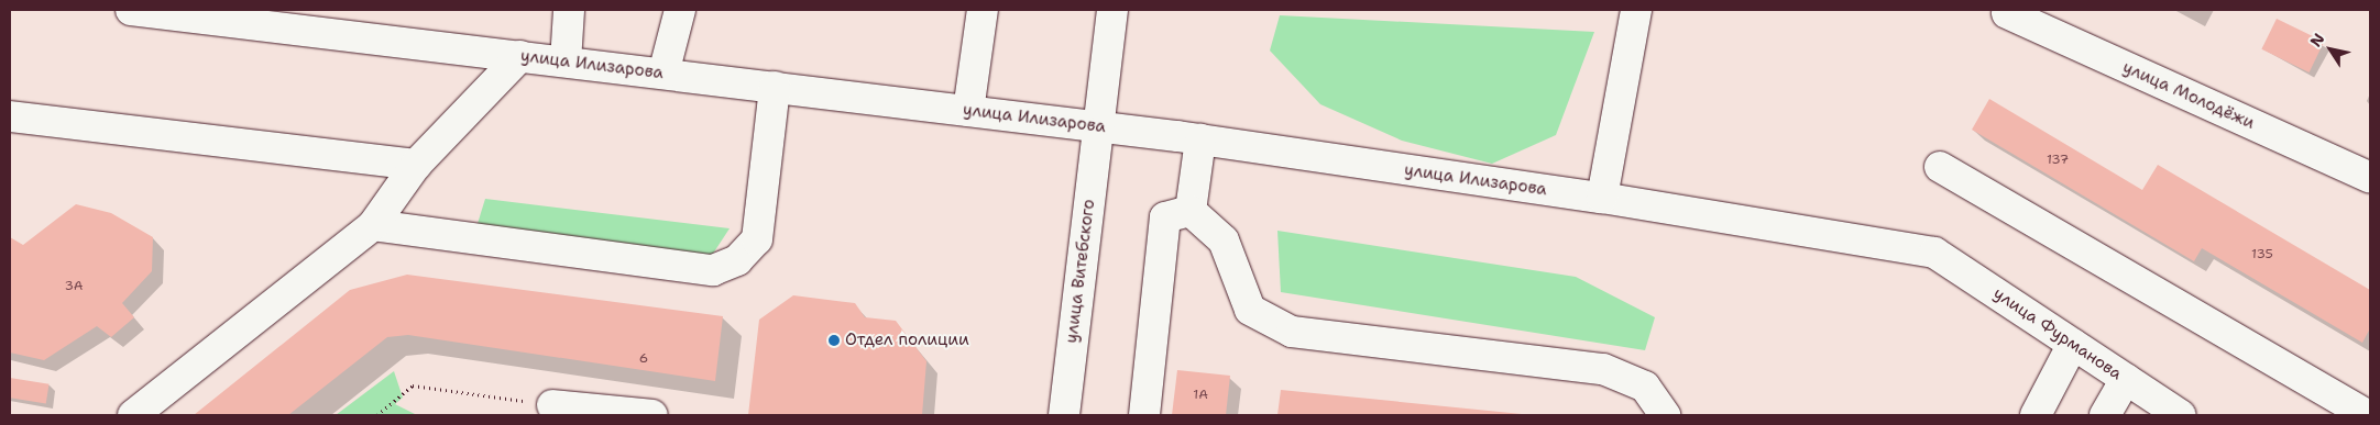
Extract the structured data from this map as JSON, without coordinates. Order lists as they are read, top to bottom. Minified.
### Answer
{"streets":{"street":["улица Илизарова","улица Молодёжи","улица Витебского","улица Фурманова"]},"crossings":[["улица Илизарова","улица Витебского"],["улица Илизарова","улица Фурманова"]],"places":["Отдел полиции"],"house_numbers":["137","135","3А","6","1А"],"north":"top left"}
